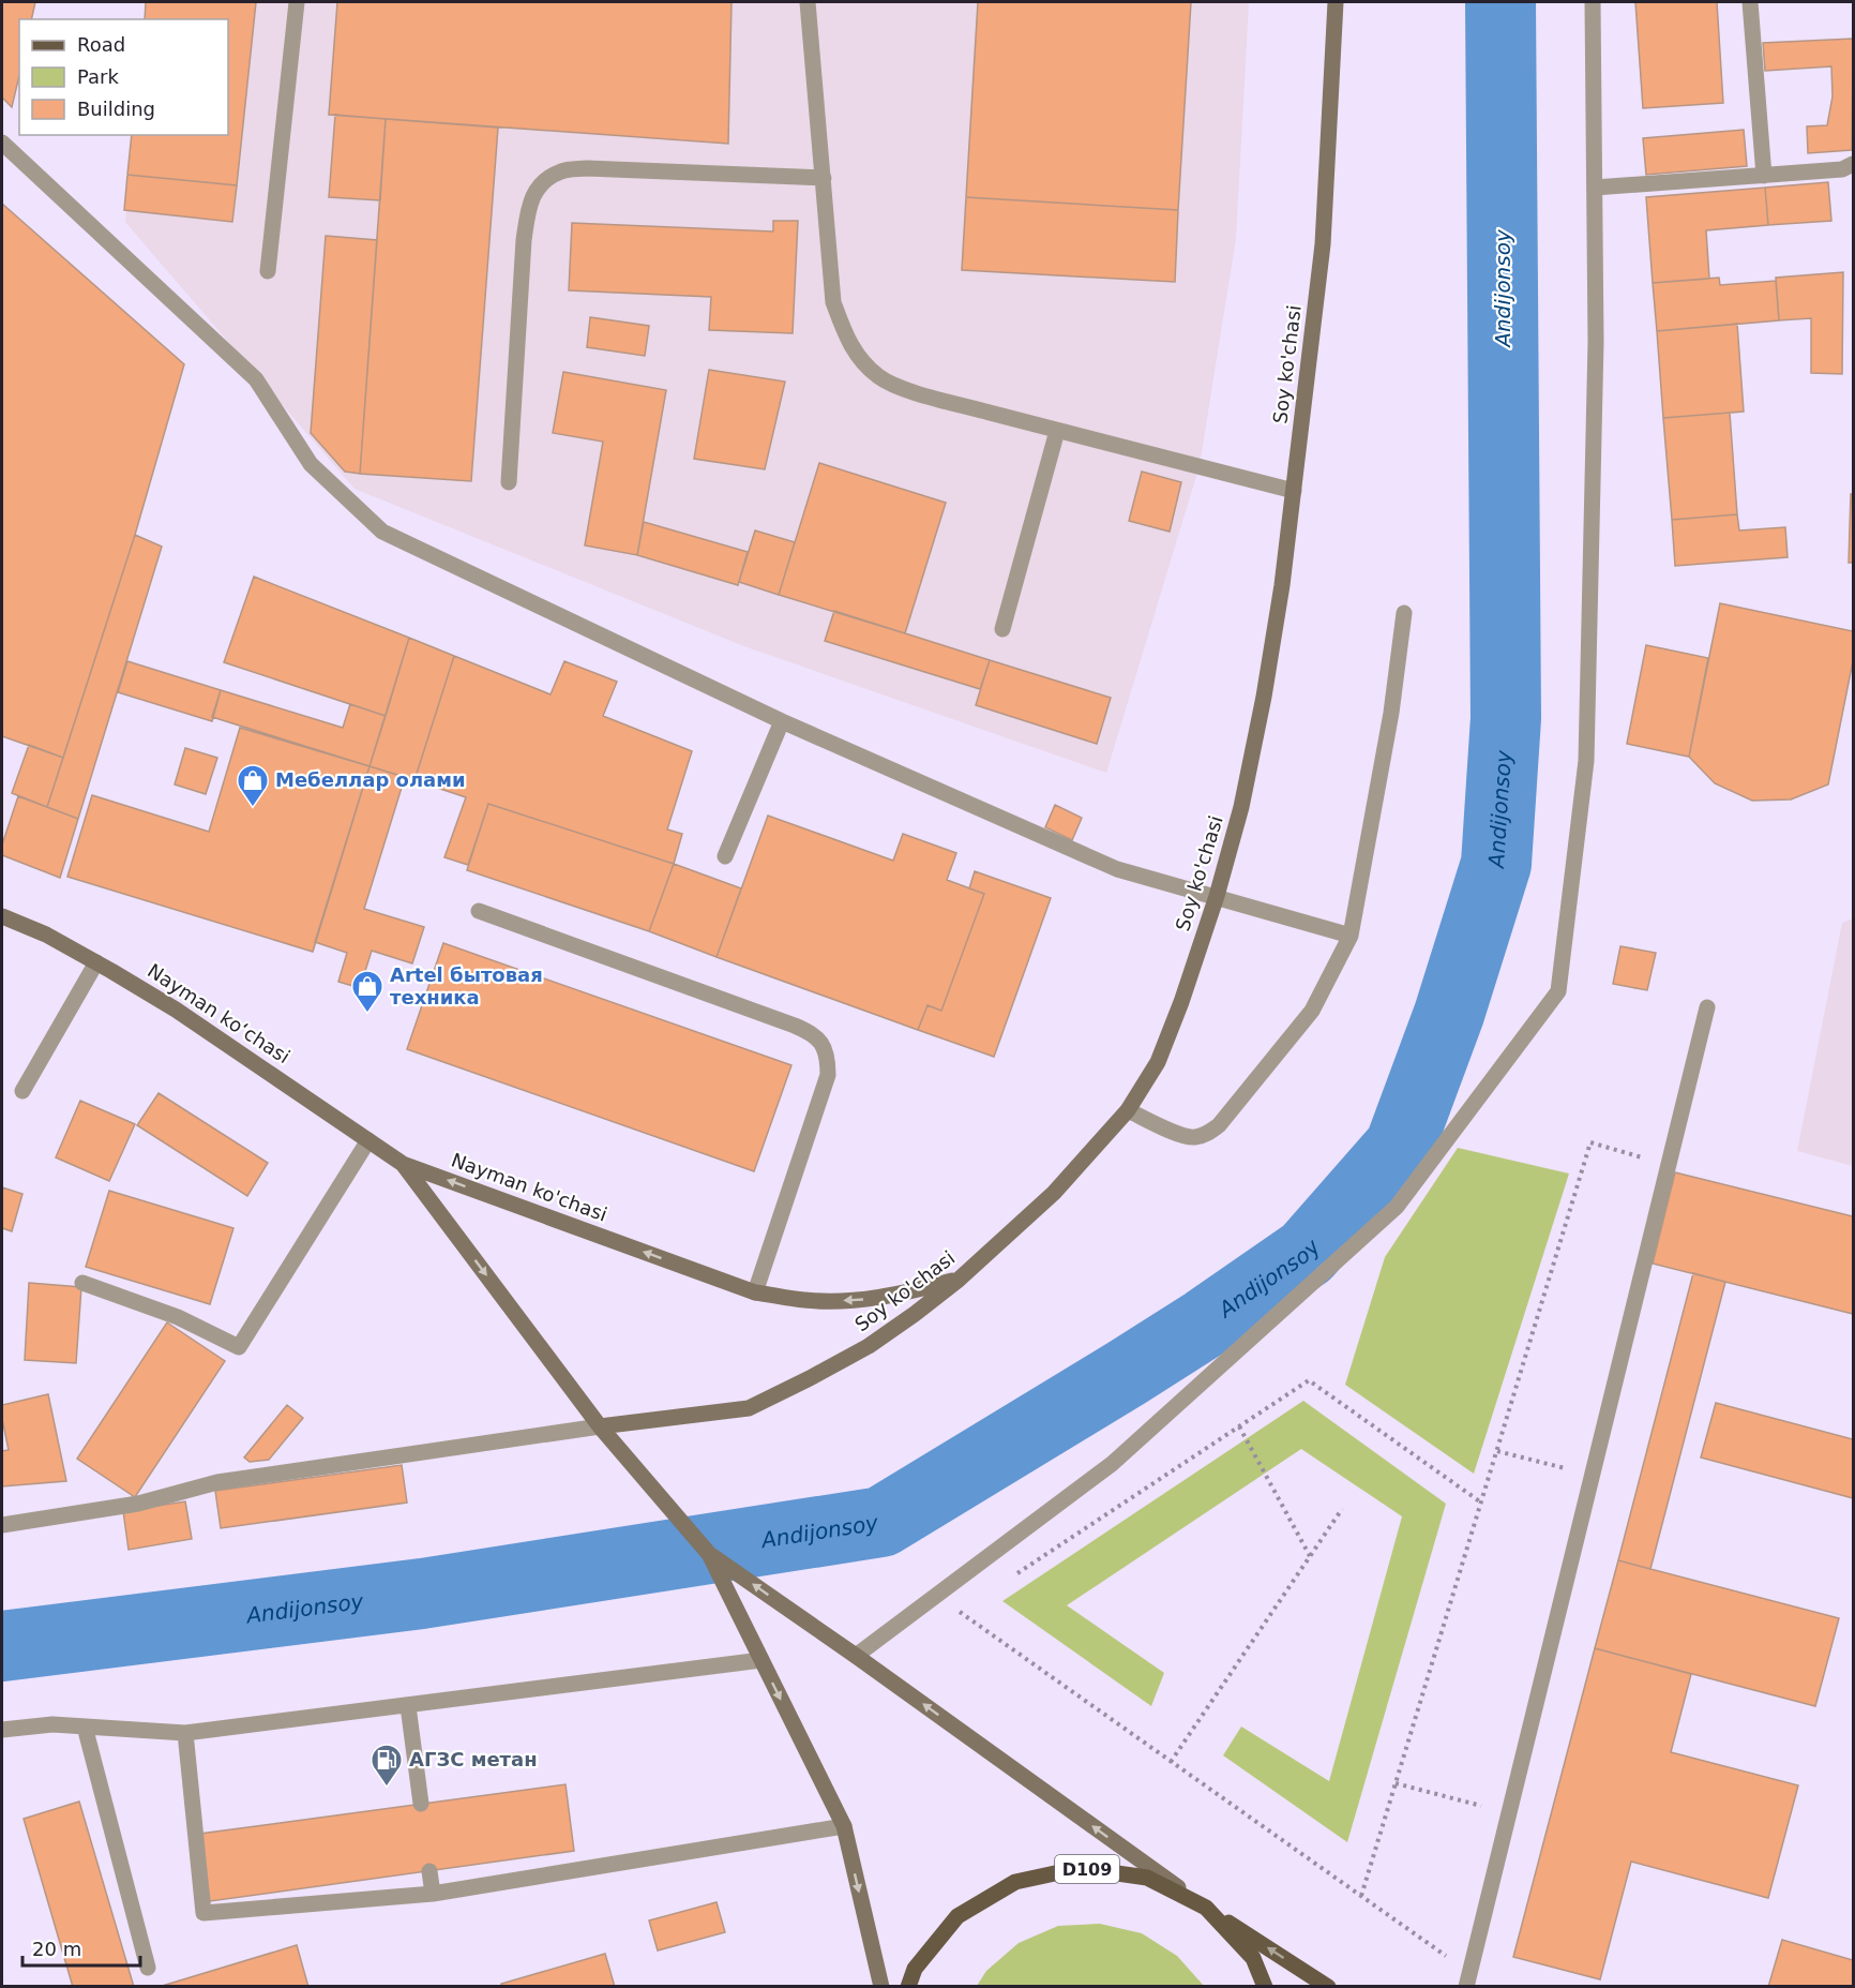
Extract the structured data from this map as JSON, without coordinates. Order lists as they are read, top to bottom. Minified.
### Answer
{"streets":{"main road":["Soy ko'chasi","Nayman koʻchasi","Nayman ko'chasi","D109"]},"crossings":[["Soy ko'chasi","Nayman ko'chasi"],["Nayman koʻchasi","Nayman ko'chasi"]],"one_way":["Nayman ko'chasi"],"water":["Andijonsoy"],"places":{"shop":["Мебеллар олами","Artel бытовая техника"],"fuel station":["АГЗС метан"]},"legend":["Road","Park","Building"],"scale_bar":"20 m"}
